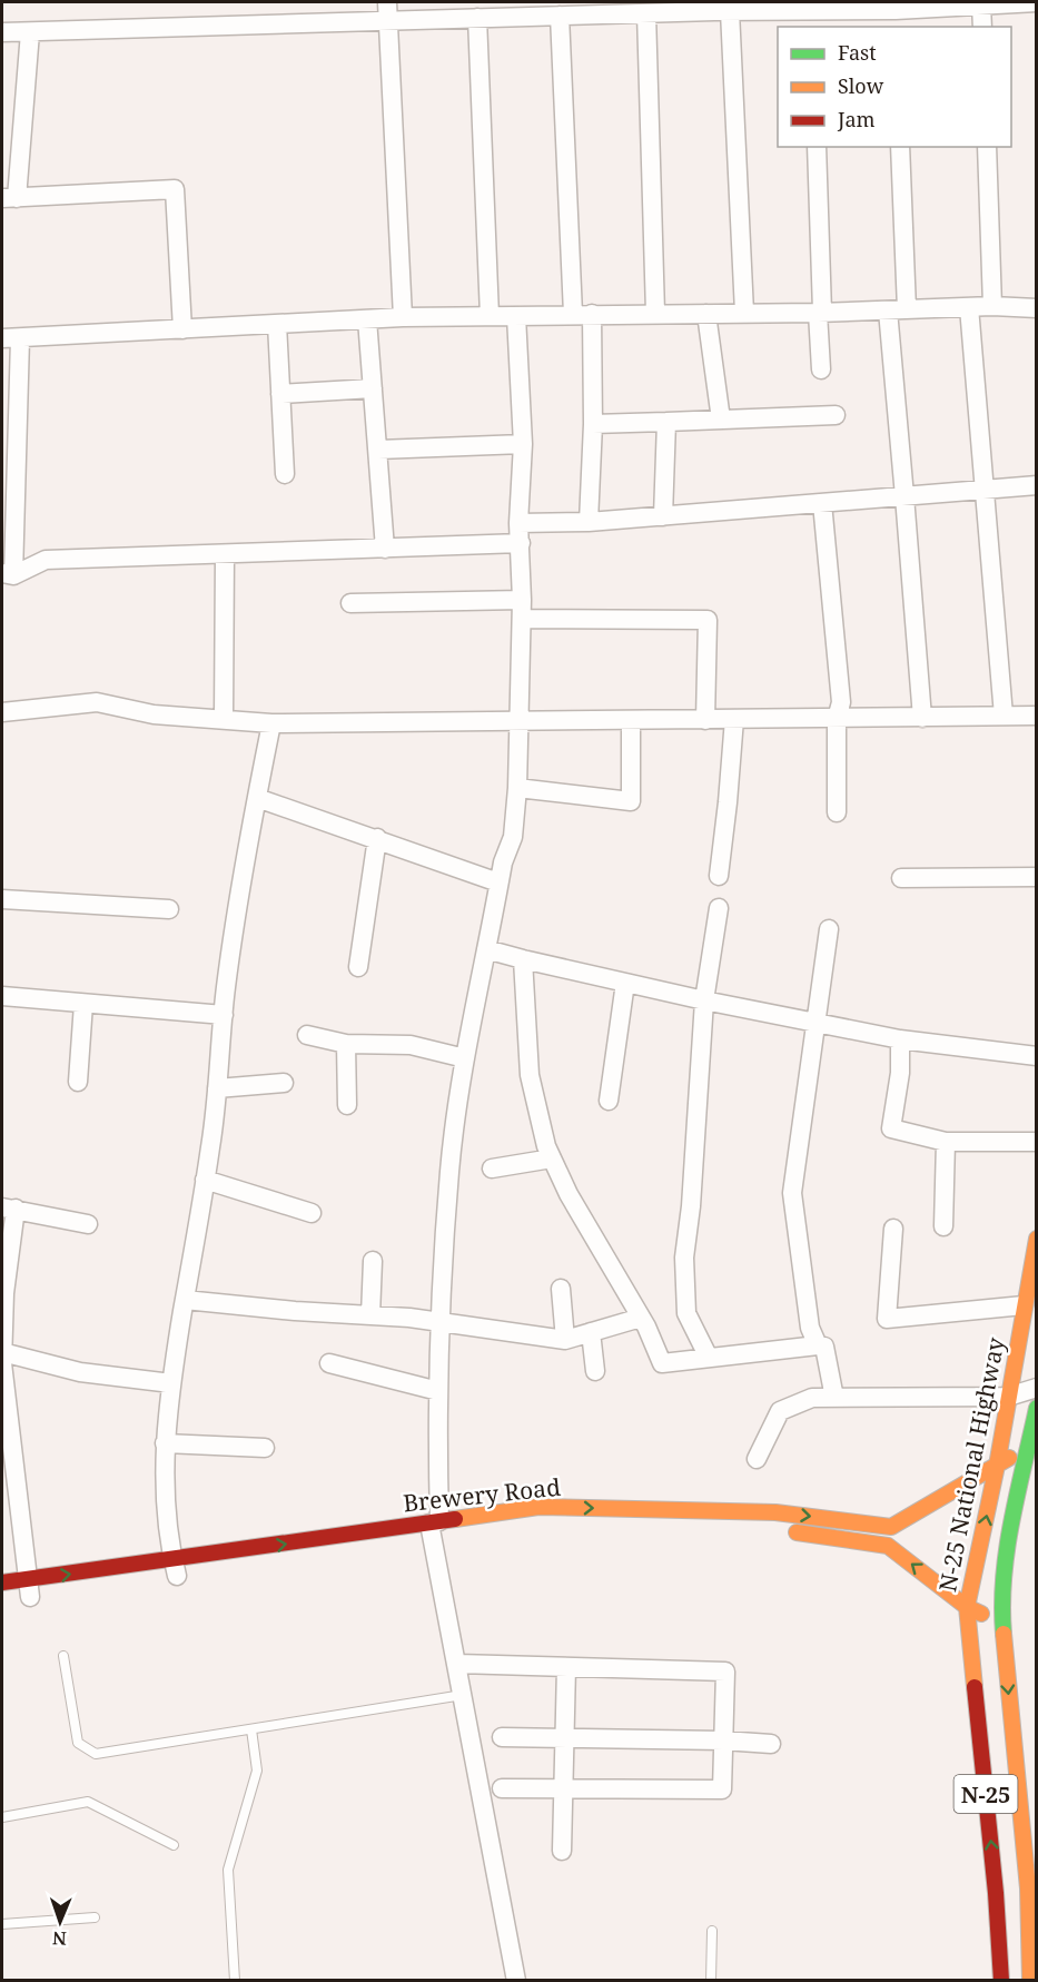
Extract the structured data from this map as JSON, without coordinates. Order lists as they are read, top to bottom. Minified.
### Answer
{"streets":{"main road":["N-25 National Highway","Brewery Road","N-25"]},"one_way":["Brewery Road"],"legend":["Fast","Slow","Jam"],"north":"bottom"}
